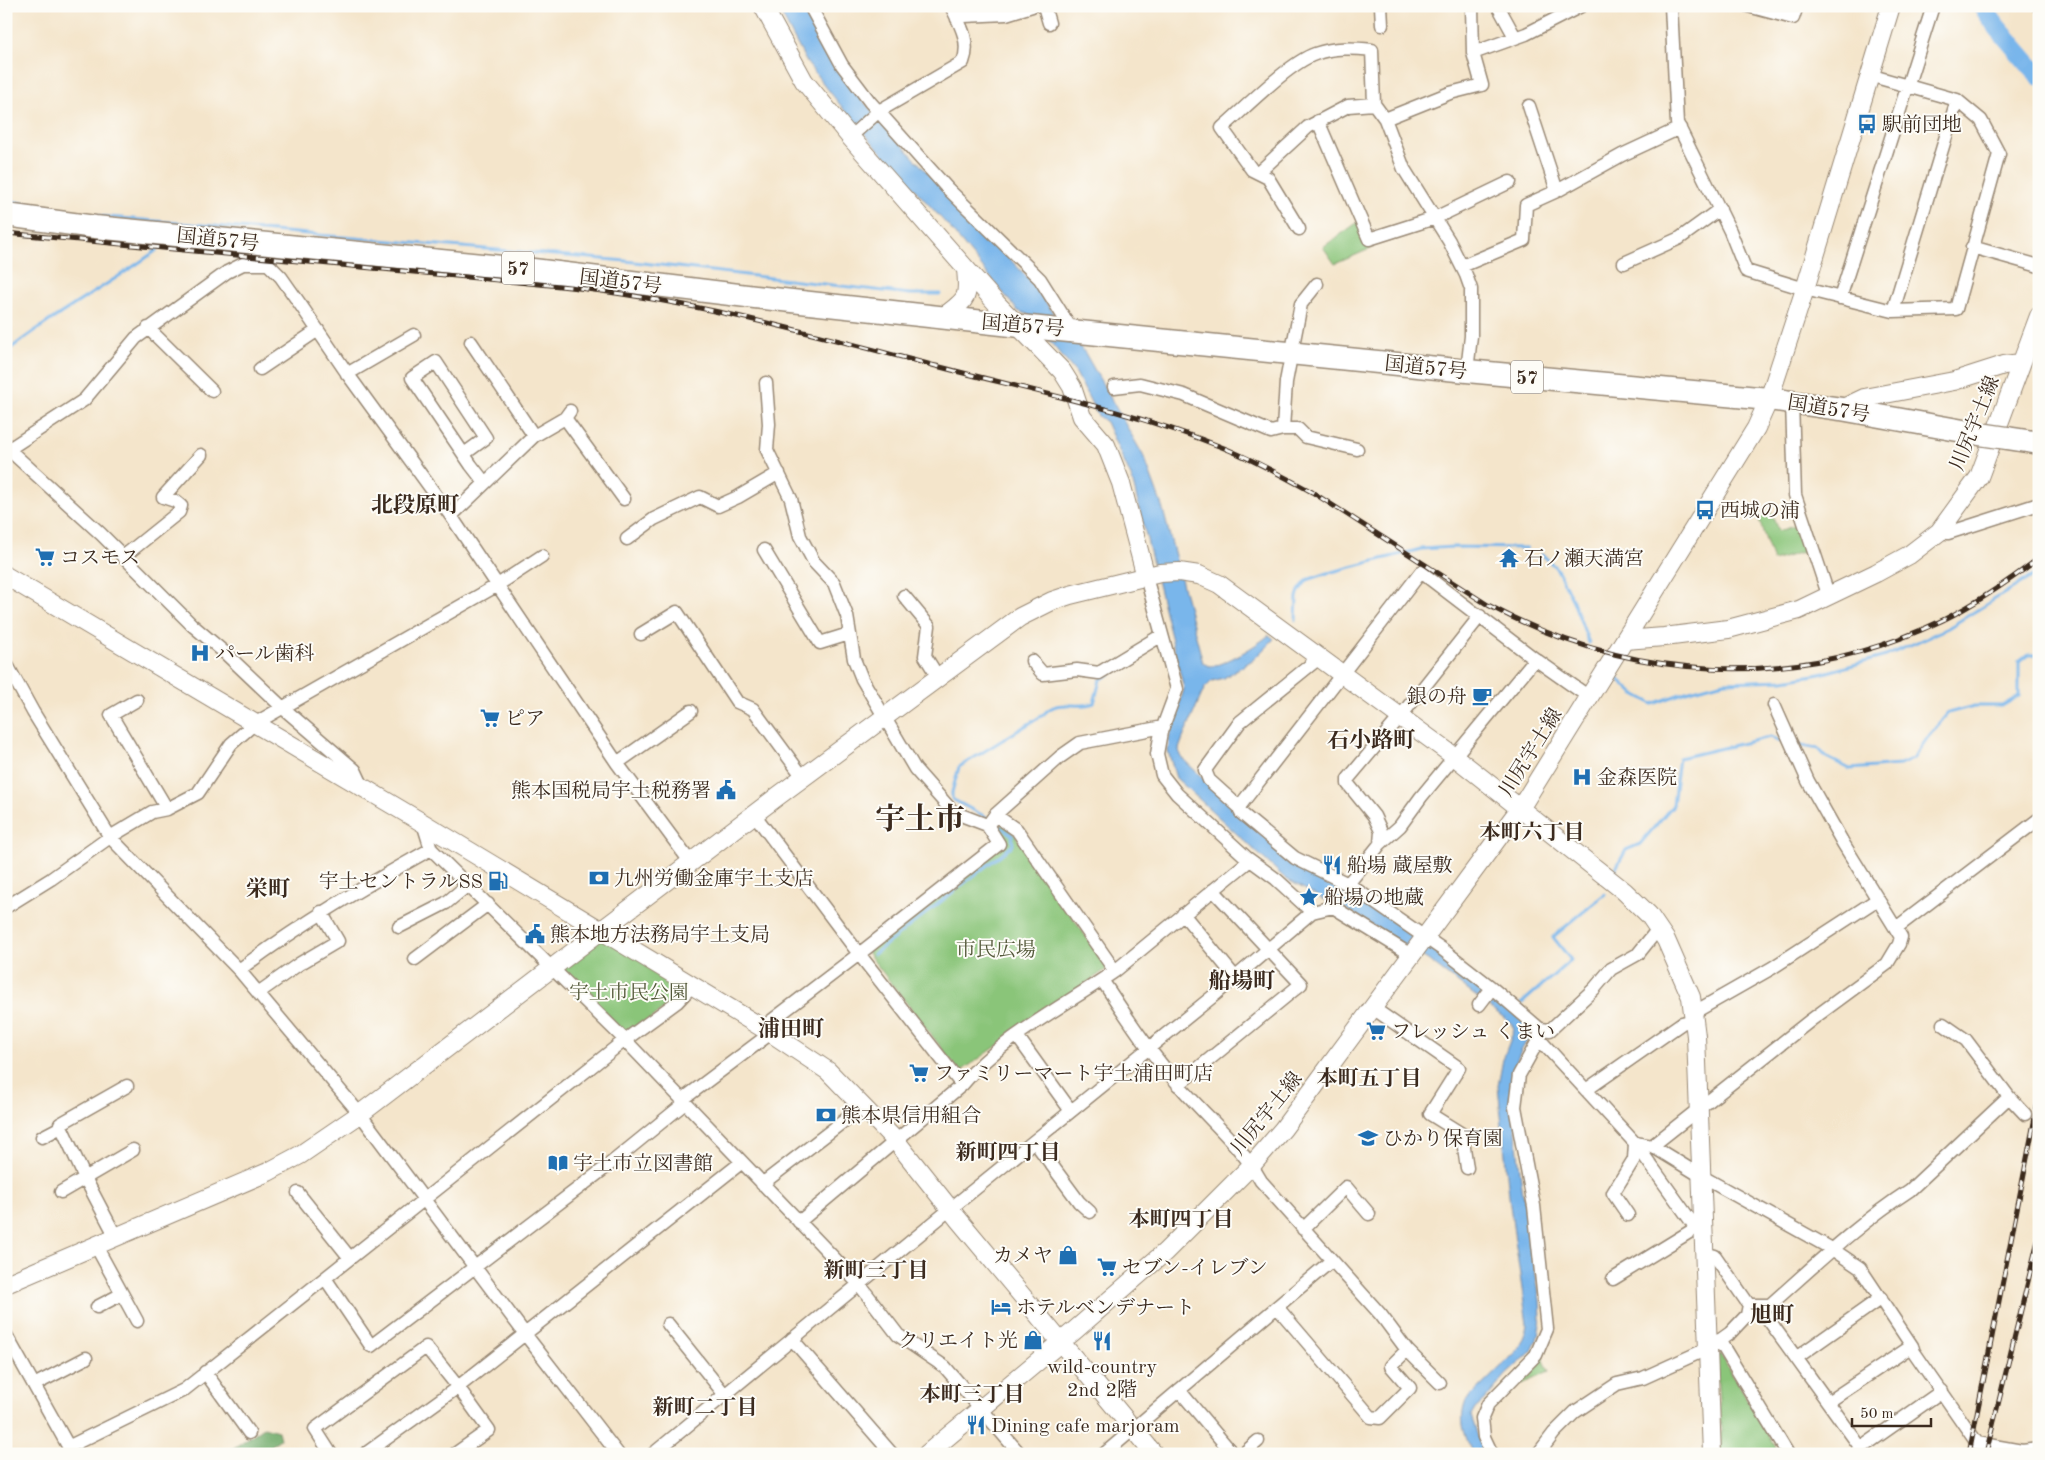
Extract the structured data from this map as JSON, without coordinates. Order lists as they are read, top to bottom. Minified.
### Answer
{"streets":{"highway":["国道57号","57"],"street":["川尻宇土線"]},"districts":["北段原町","石小路町","宇土市","本町六丁目","栄町","船場町","浦田町","本町五丁目","新町四丁目","本町四丁目","新町三丁目","旭町","本町三丁目","新町二丁目"],"parks":["市民広場","宇土市民公園"],"places":{"bus stop":["駅前団地","西城の浦"],"supermarket":["コスモス","ピア","フレッシュ くまい","ファミリーマート宇土浦田町店","セブン-イレブン"],"temple":["石ノ瀬天満宮"],"hospital":["パール歯科","金森医院"],"cafe":["銀の舟"],"public building":["熊本国税局宇土税務署","熊本地方法務局宇土支局"],"restaurant":["船場 蔵屋敷","wild-country 2nd 2階","Dining cafe marjoram"],"bank":["九州労働金庫宇土支店","熊本県信用組合"],"fuel station":["宇土セントラルSS"],"place":["船場の地蔵"],"school or university":["ひかり保育園"],"library":["宇土市立図書館"],"shop":["カメヤ","クリエイト光"],"hotel":["ホテルベンデナート"]},"scale_bar":"50 m"}
